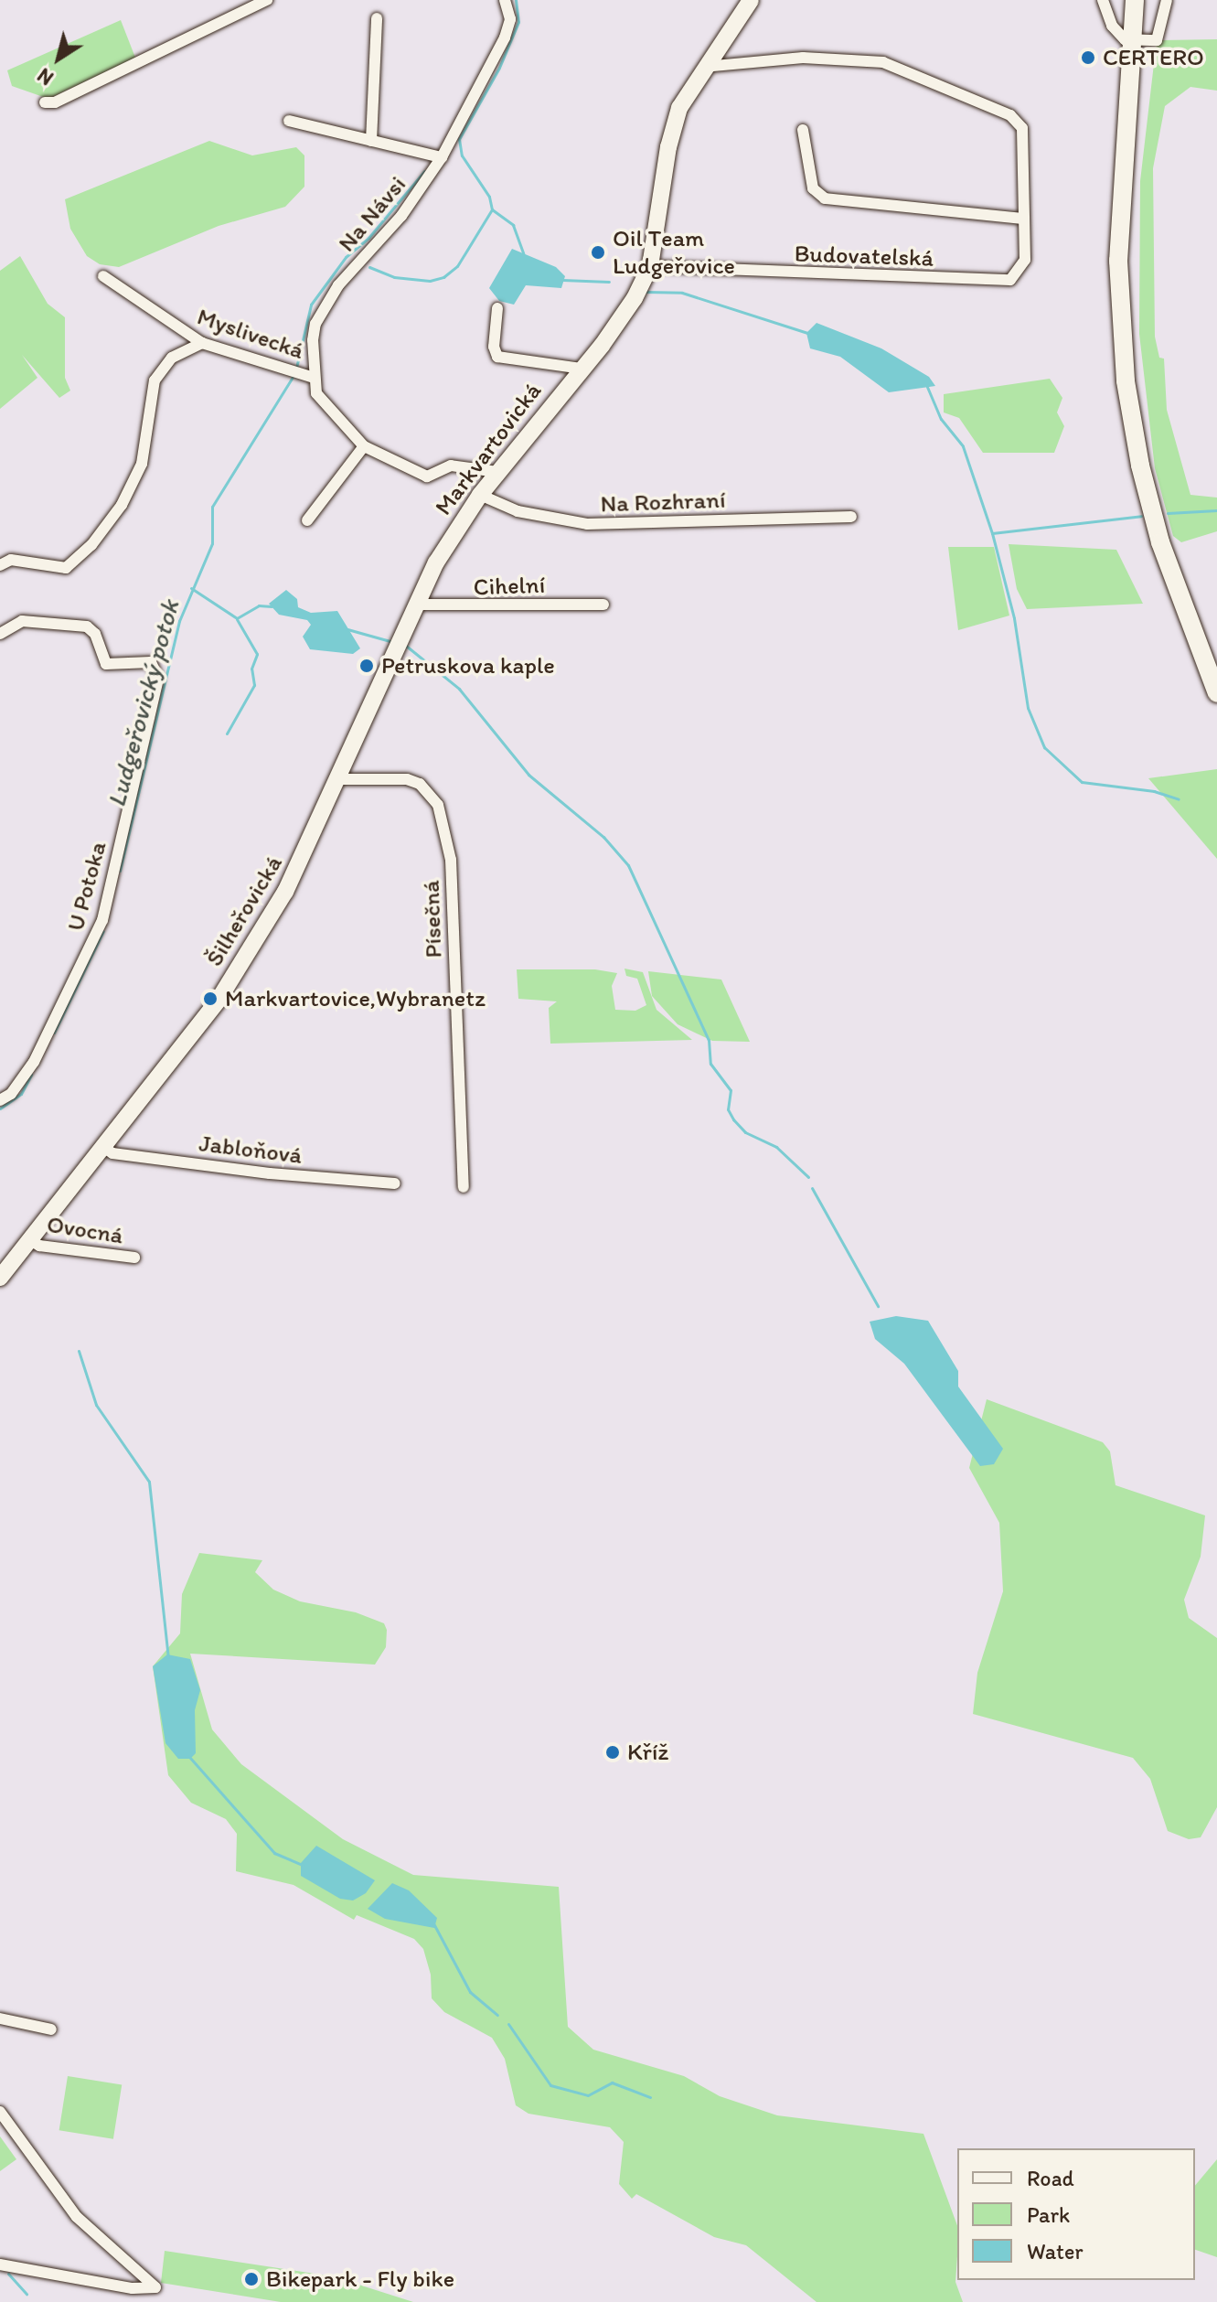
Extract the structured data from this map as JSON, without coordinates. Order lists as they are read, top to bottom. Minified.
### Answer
{"streets":{"street":["Na Návsi","Budovatelská","Myslivecká","Markvartovická","Na Rozhraní","Cihelní","U Potoka","Šilheřovická","Písečná","Jabloňová","Ovocná"]},"crossings":[["Na Návsi","Myslivecká"],["Na Návsi","Markvartovická"],["Budovatelská","Markvartovická"],["Markvartovická","Na Rozhraní"],["Markvartovická","Šilheřovická"],["Cihelní","Šilheřovická"],["Šilheřovická","Písečná"],["Šilheřovická","Jabloňová"],["Šilheřovická","Ovocná"]],"water":["Ludgeřovický potok"],"places":["CERTERO","Oil Team Ludgeřovice","Petruskova kaple","Markvartovice,Wybranetz","Kříž","Bikepark - Fly bike"],"legend":["Road","Park","Water"],"north":"bottom left"}
